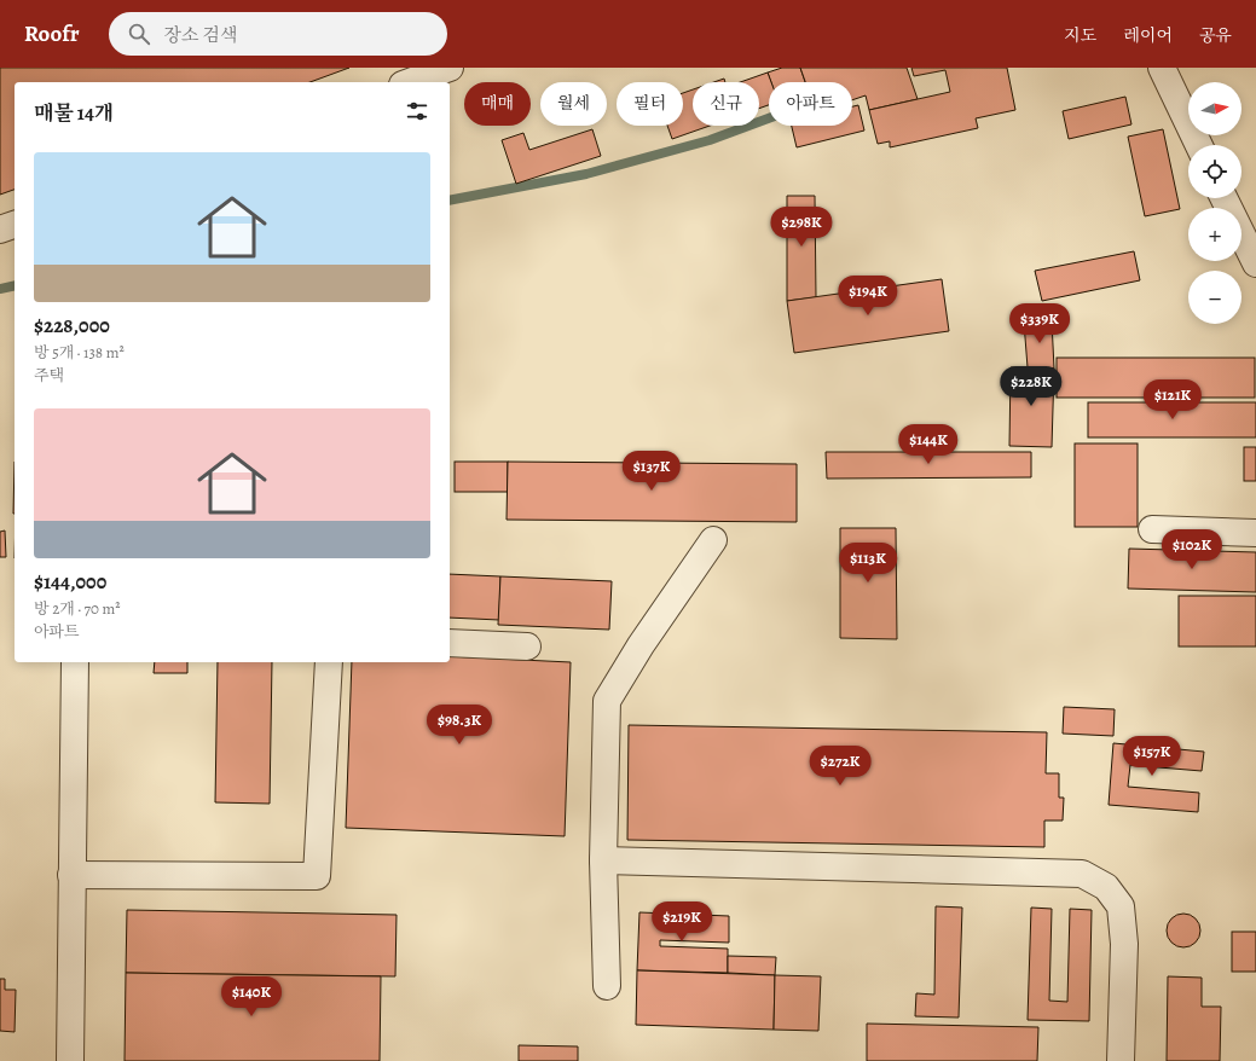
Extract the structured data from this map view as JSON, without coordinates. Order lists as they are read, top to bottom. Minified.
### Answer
{"north":"right","page":{"header":"Roofr","search":"장소 검색","nav":["지도","레이어","공유"],"map_buttons":["+","−"],"chip":["매매","월세","필터","신규","아파트"],"heading":"매물 14개","list":[{"name":"$228,000","note":"방 5개 · 138 m² · 주택"},{"name":"$144,000","note":"방 2개 · 70 m² · 아파트"}],"price":["$298K","$194K","$339K","$228K","$121K","$144K","$137K","$102K","$113K","$98.3K","$157K","$272K","$219K","$140K"]}}
